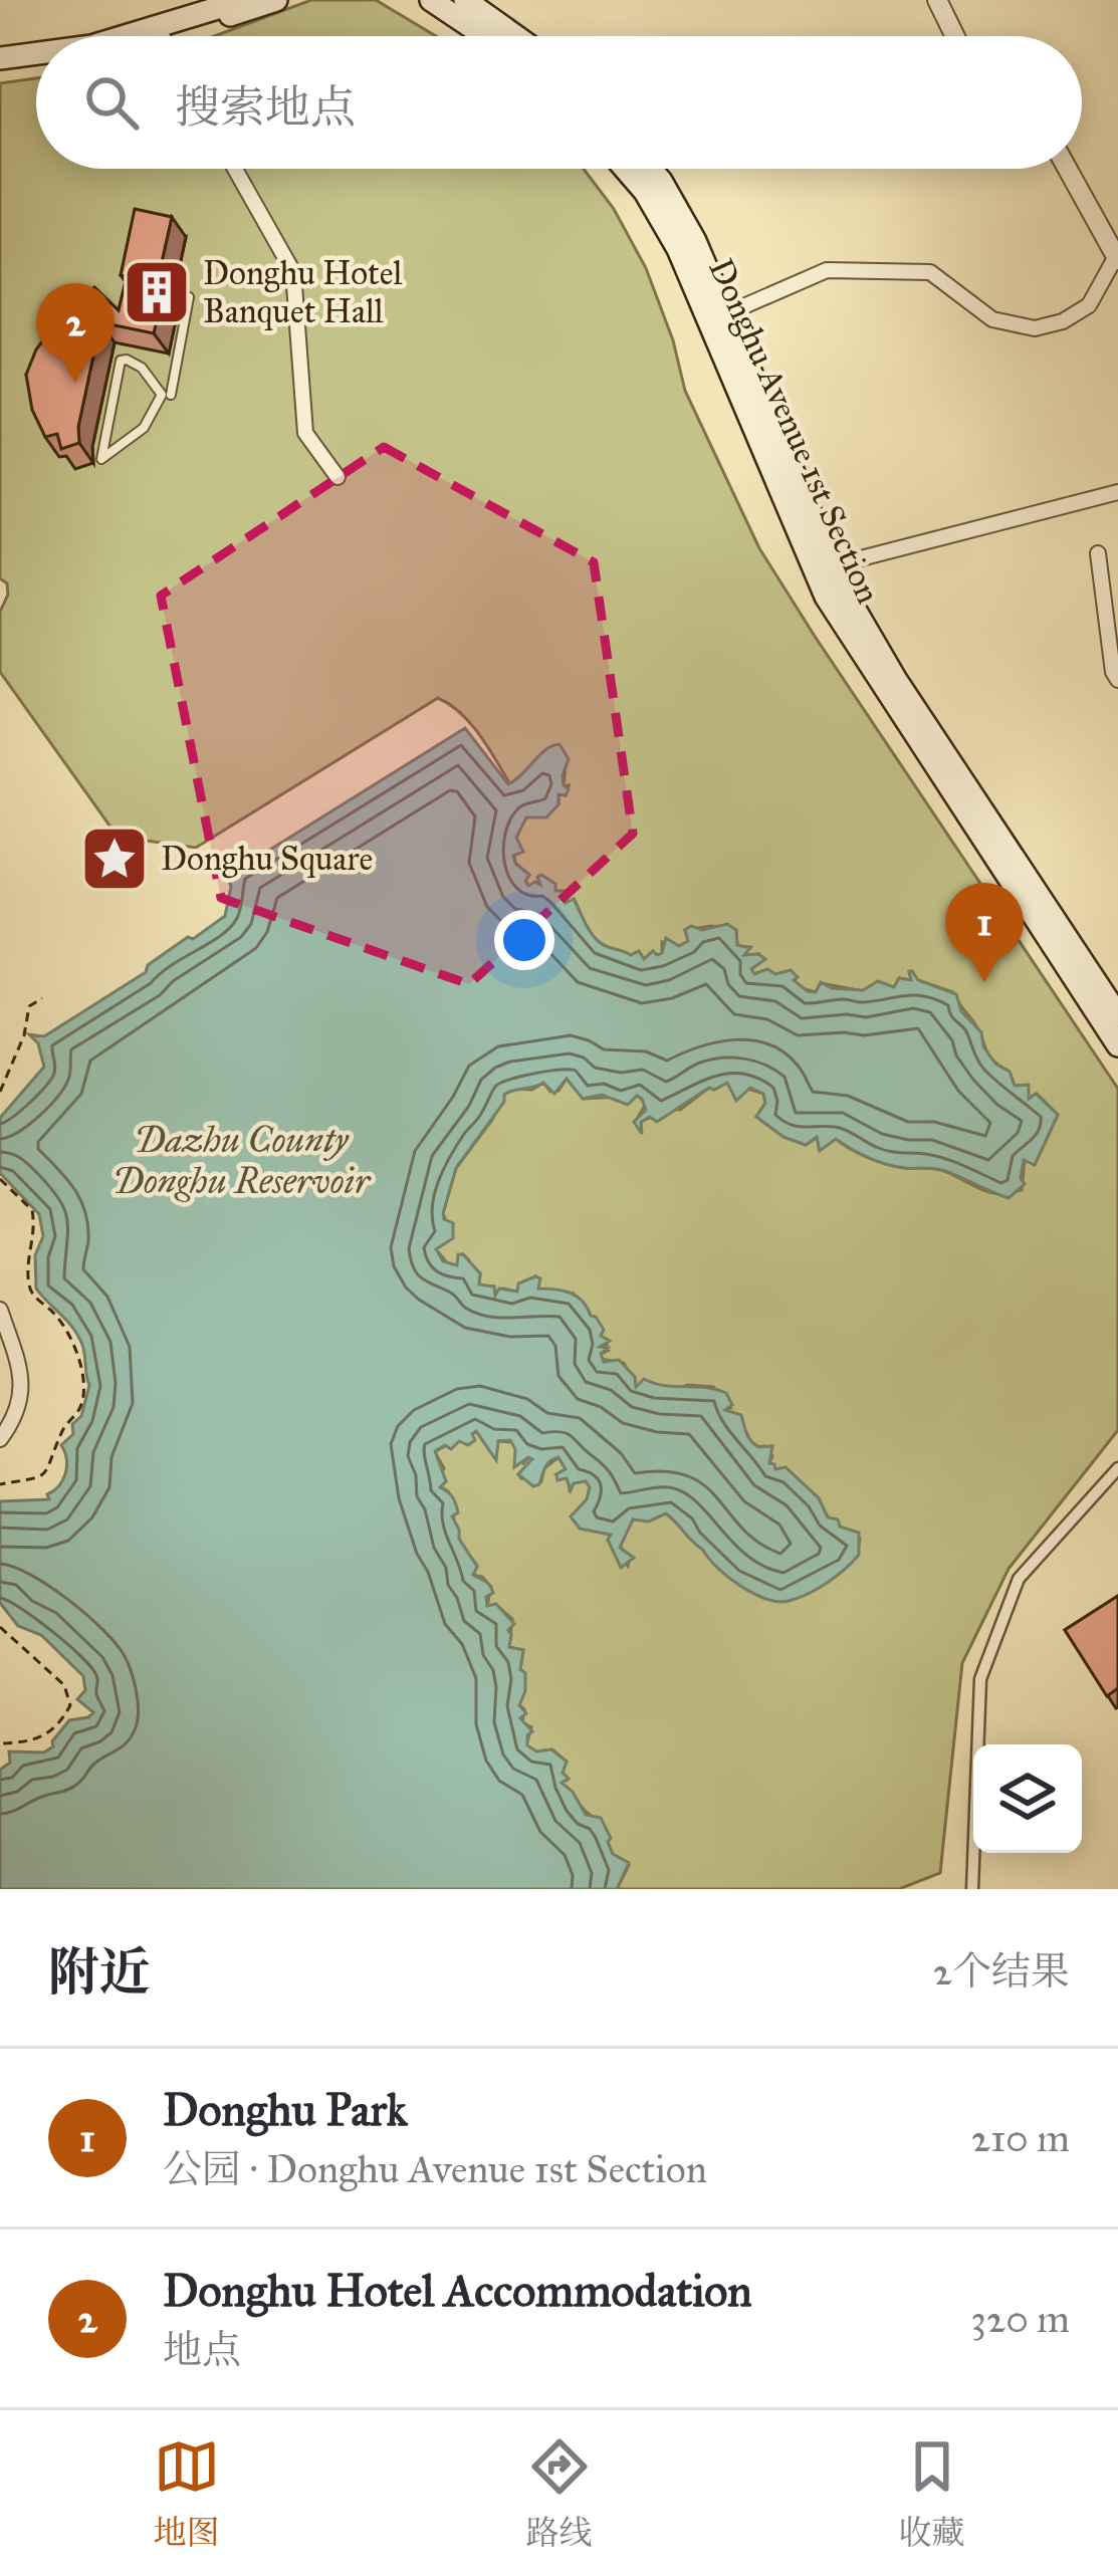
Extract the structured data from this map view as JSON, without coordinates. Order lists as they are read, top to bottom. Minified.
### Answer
{"streets":{"main road":["Donghu Avenue 1st Section"]},"water":["Dazhu County Donghu Reservoir"],"places":{"building":["Donghu Hotel Banquet Hall"],"place":["Donghu Square"]},"page":{"search":"搜索地点","pins":["2","1"],"heading":["附近","2个结果"],"list":[{"mark":"1","name":"Donghu Park","note":"公园 · Donghu Avenue 1st Section","value":"210 m"},{"mark":"2","name":"Donghu Hotel Accommodation","note":"地点","value":"320 m"}],"nav":["地图","路线","收藏"]}}
